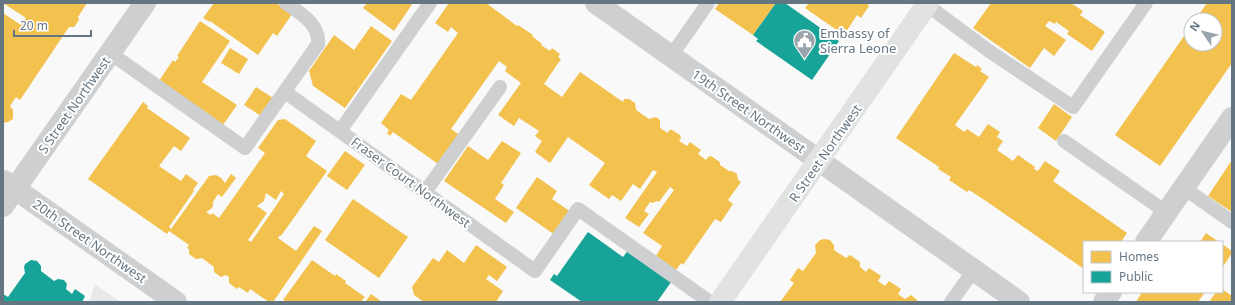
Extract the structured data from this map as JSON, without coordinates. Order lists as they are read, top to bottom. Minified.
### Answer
{"streets":{"main road":["R Street Northwest"],"street":["S Street Northwest","19th Street Northwest","20th Street Northwest"],"lane":["Fraser Court Northwest"]},"crossings":[["S Street Northwest","20th Street Northwest"],["19th Street Northwest","R Street Northwest"]],"places":{"public building":["Embassy of Sierra Leone"]},"legend":["Homes","Public"],"scale_bar":"20 m","north":"top left"}
